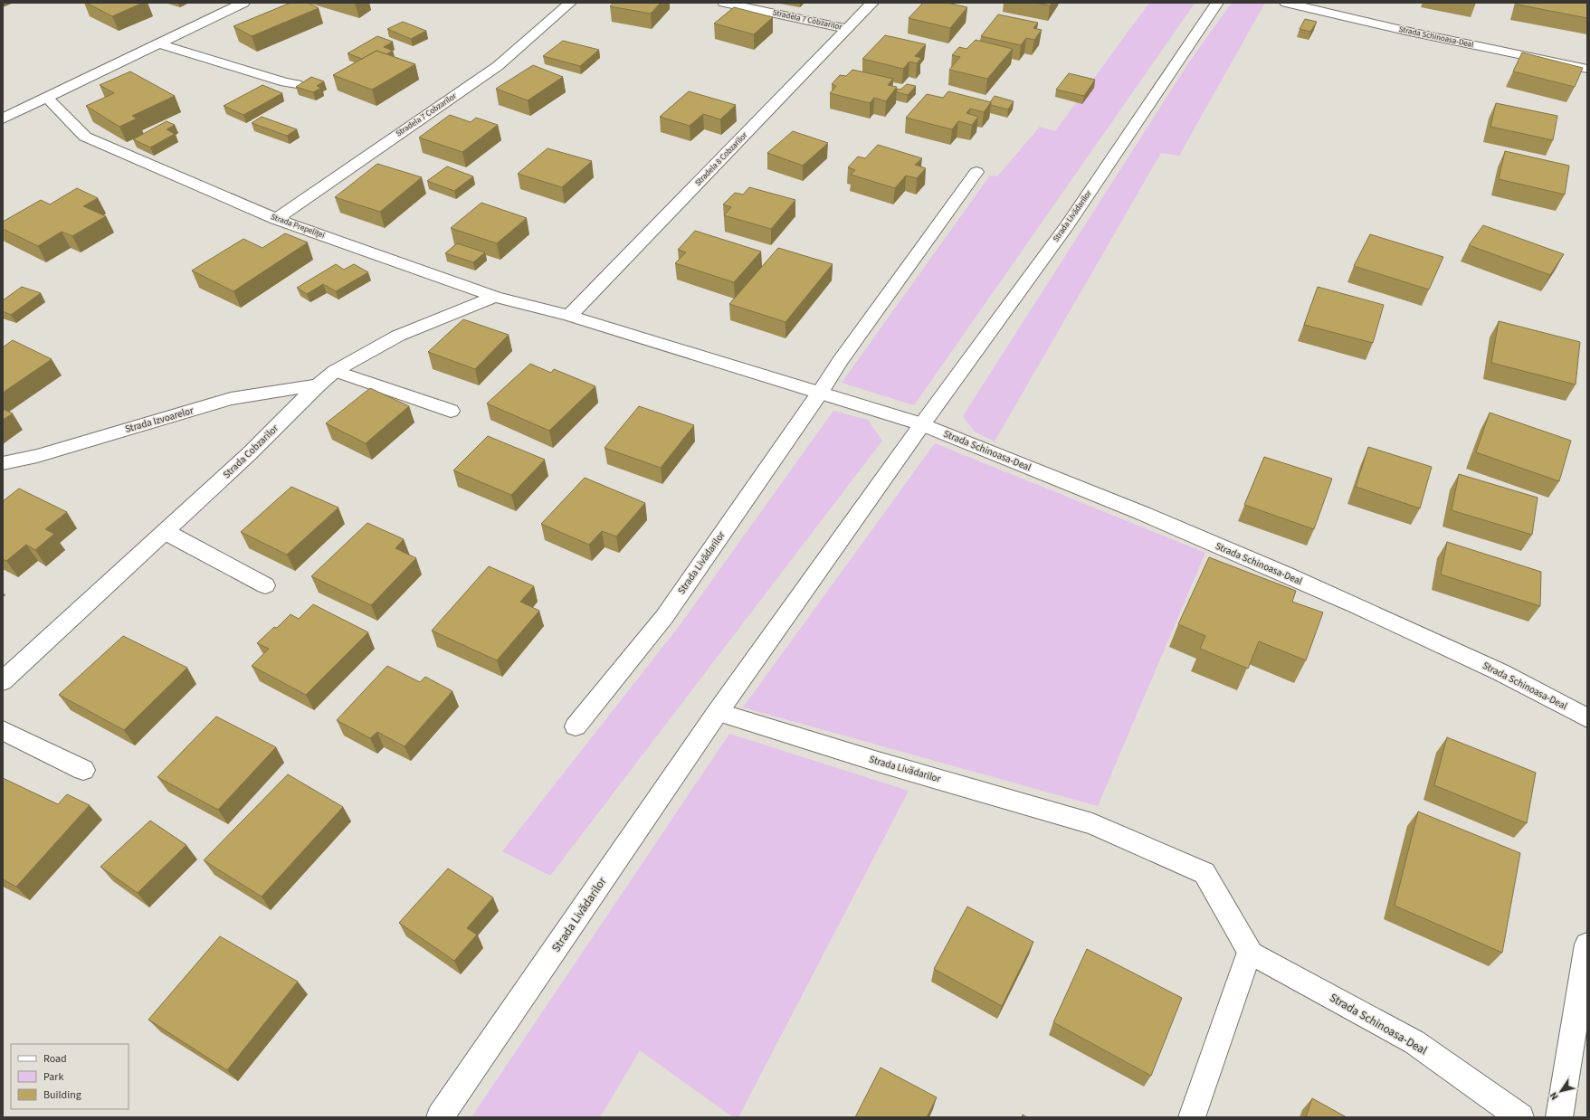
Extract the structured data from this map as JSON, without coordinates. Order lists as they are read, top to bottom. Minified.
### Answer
{"streets":{"street":["Stradela 7 Cobzarilor","Strada Schinoasa-Deal","Stradela 8 Cobzarilor","Strada Livădarilor","Strada Prepeliței","Strada Izvoarelor","Strada Cobzarilor"]},"crossings":[["Stradela 7 Cobzarilor","Stradela 8 Cobzarilor"],["Stradela 7 Cobzarilor","Strada Prepeliței"],["Strada Schinoasa-Deal","Strada Livădarilor"],["Stradela 8 Cobzarilor","Strada Prepeliței"],["Strada Prepeliței","Strada Cobzarilor"],["Strada Izvoarelor","Strada Cobzarilor"]],"legend":["Road","Park","Building"],"north":"bottom left"}
